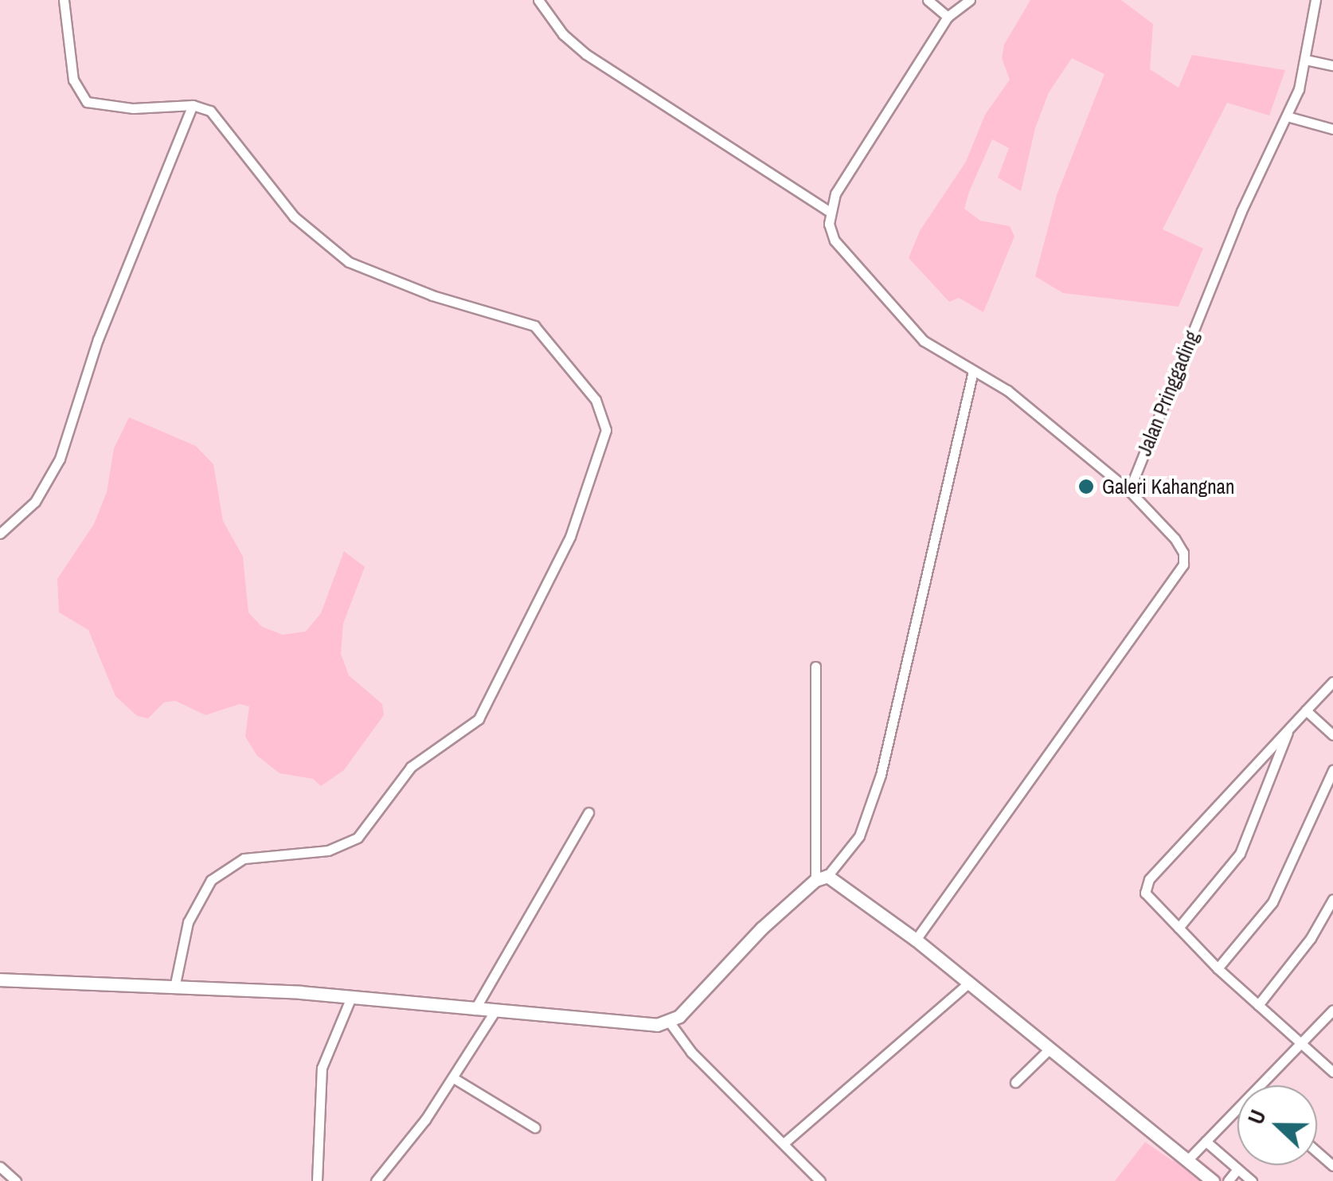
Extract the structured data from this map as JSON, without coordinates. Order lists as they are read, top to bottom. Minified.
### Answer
{"streets":{"street":["Jalan Pringgading"]},"places":["Galeri Kahangnan"],"north":"left"}
